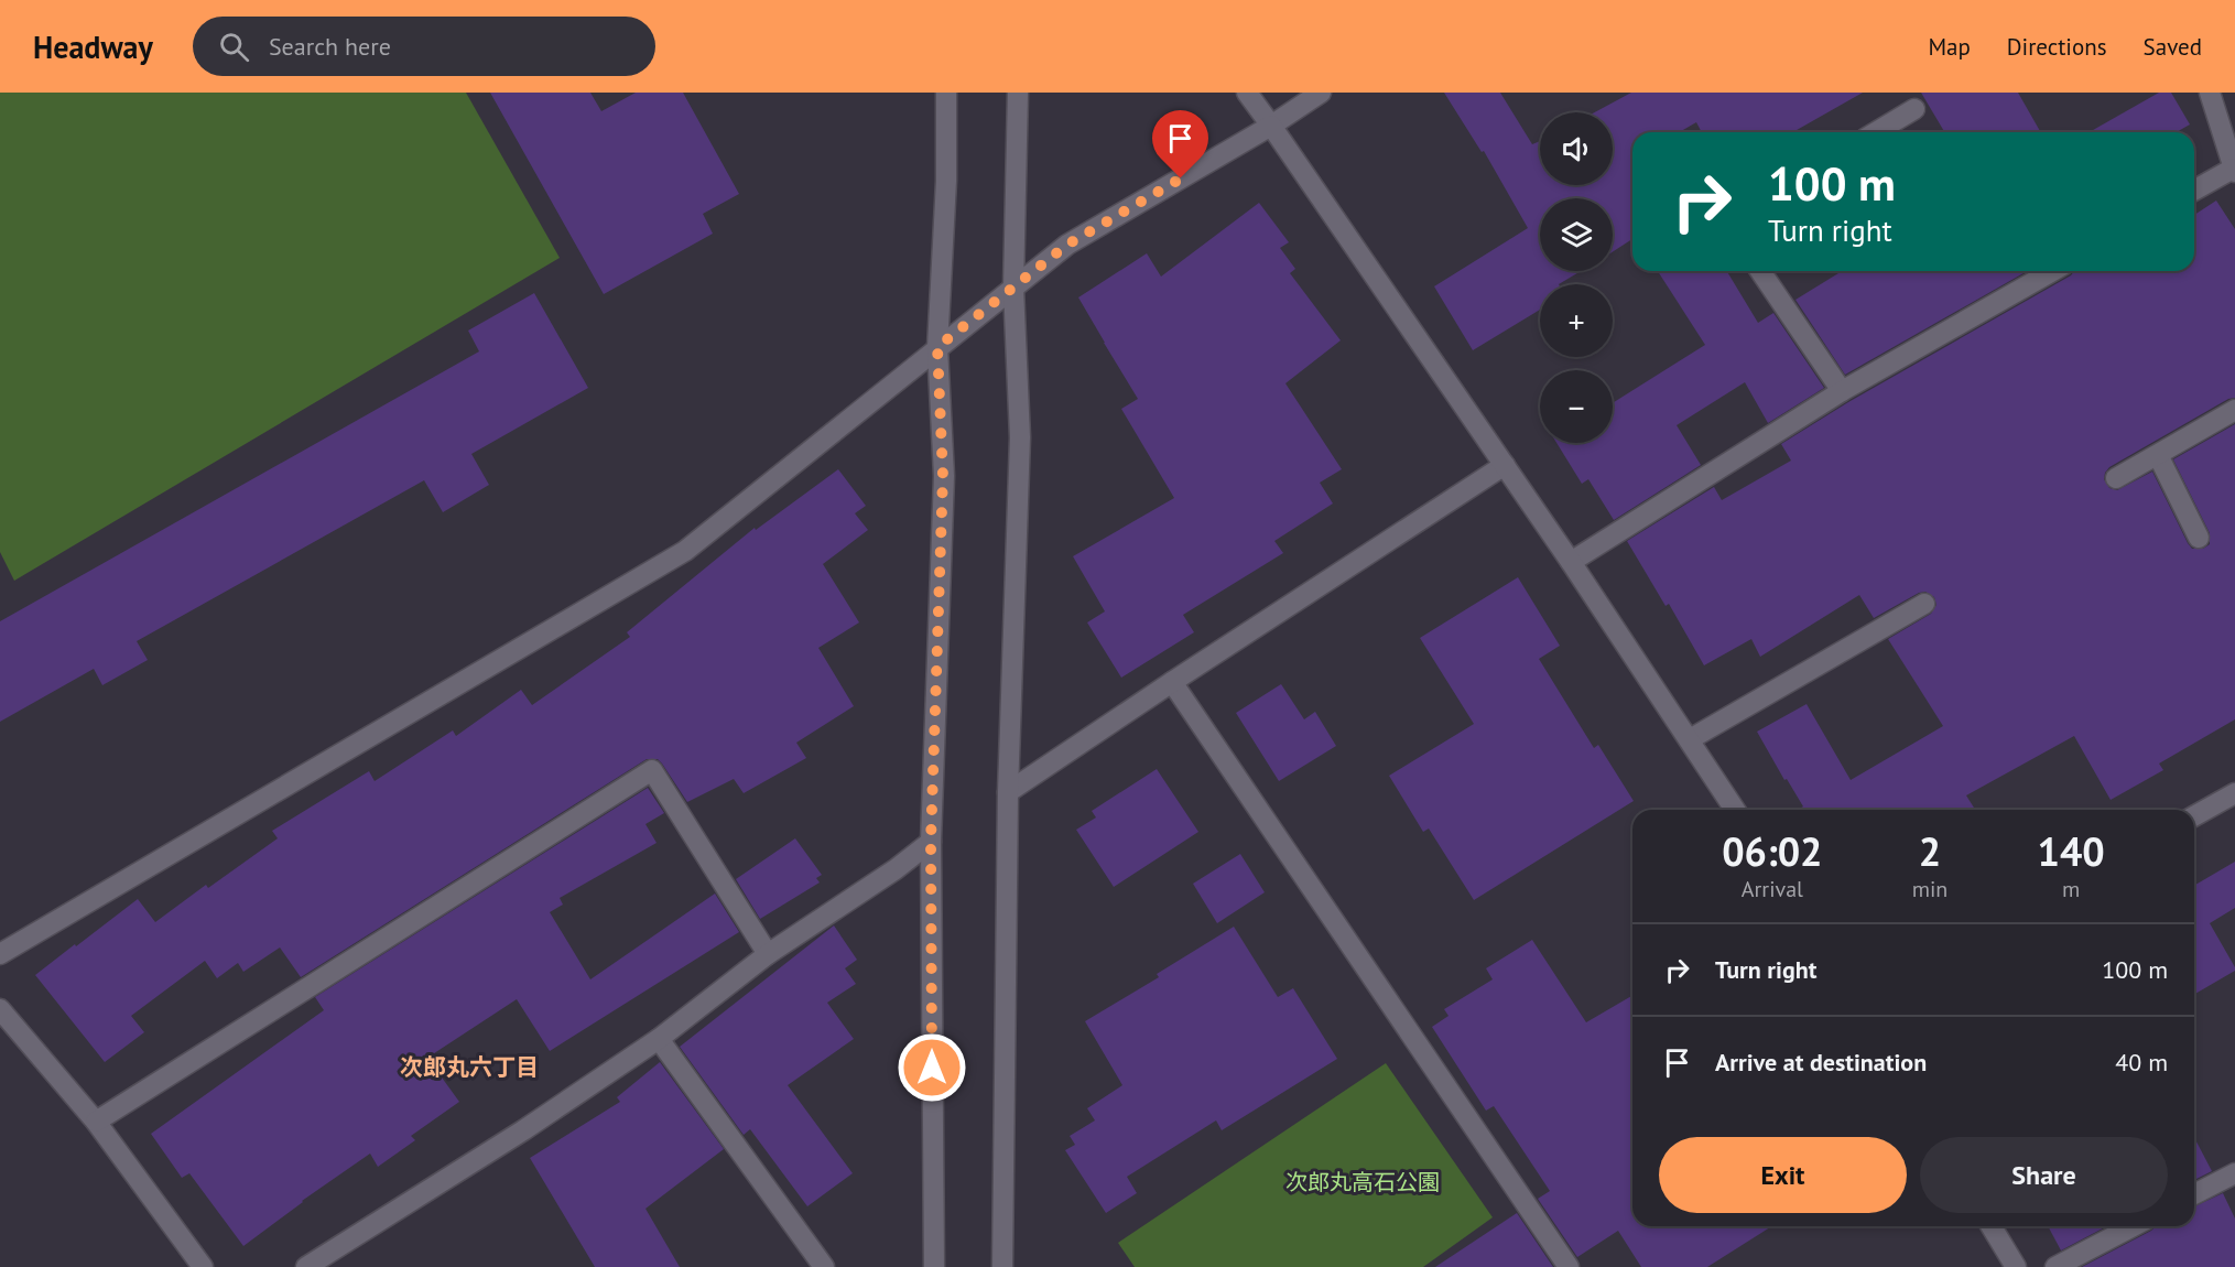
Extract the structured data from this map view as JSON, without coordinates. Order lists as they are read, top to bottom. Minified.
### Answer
{"districts":["次郎丸六丁目"],"parks":["次郎丸高石公園"],"page":{"header":"Headway","search":"Search here","nav":["Map","Directions","Saved"],"map_buttons":["+","−"],"turn":["100 m","Turn right"],"eta":["06:02","Arrival","2","min","140","m"],"list":[{"name":"Turn right","value":"100 m"},{"name":"Arrive at destination","value":"40 m"}],"buttons":["Exit","Share"]}}
